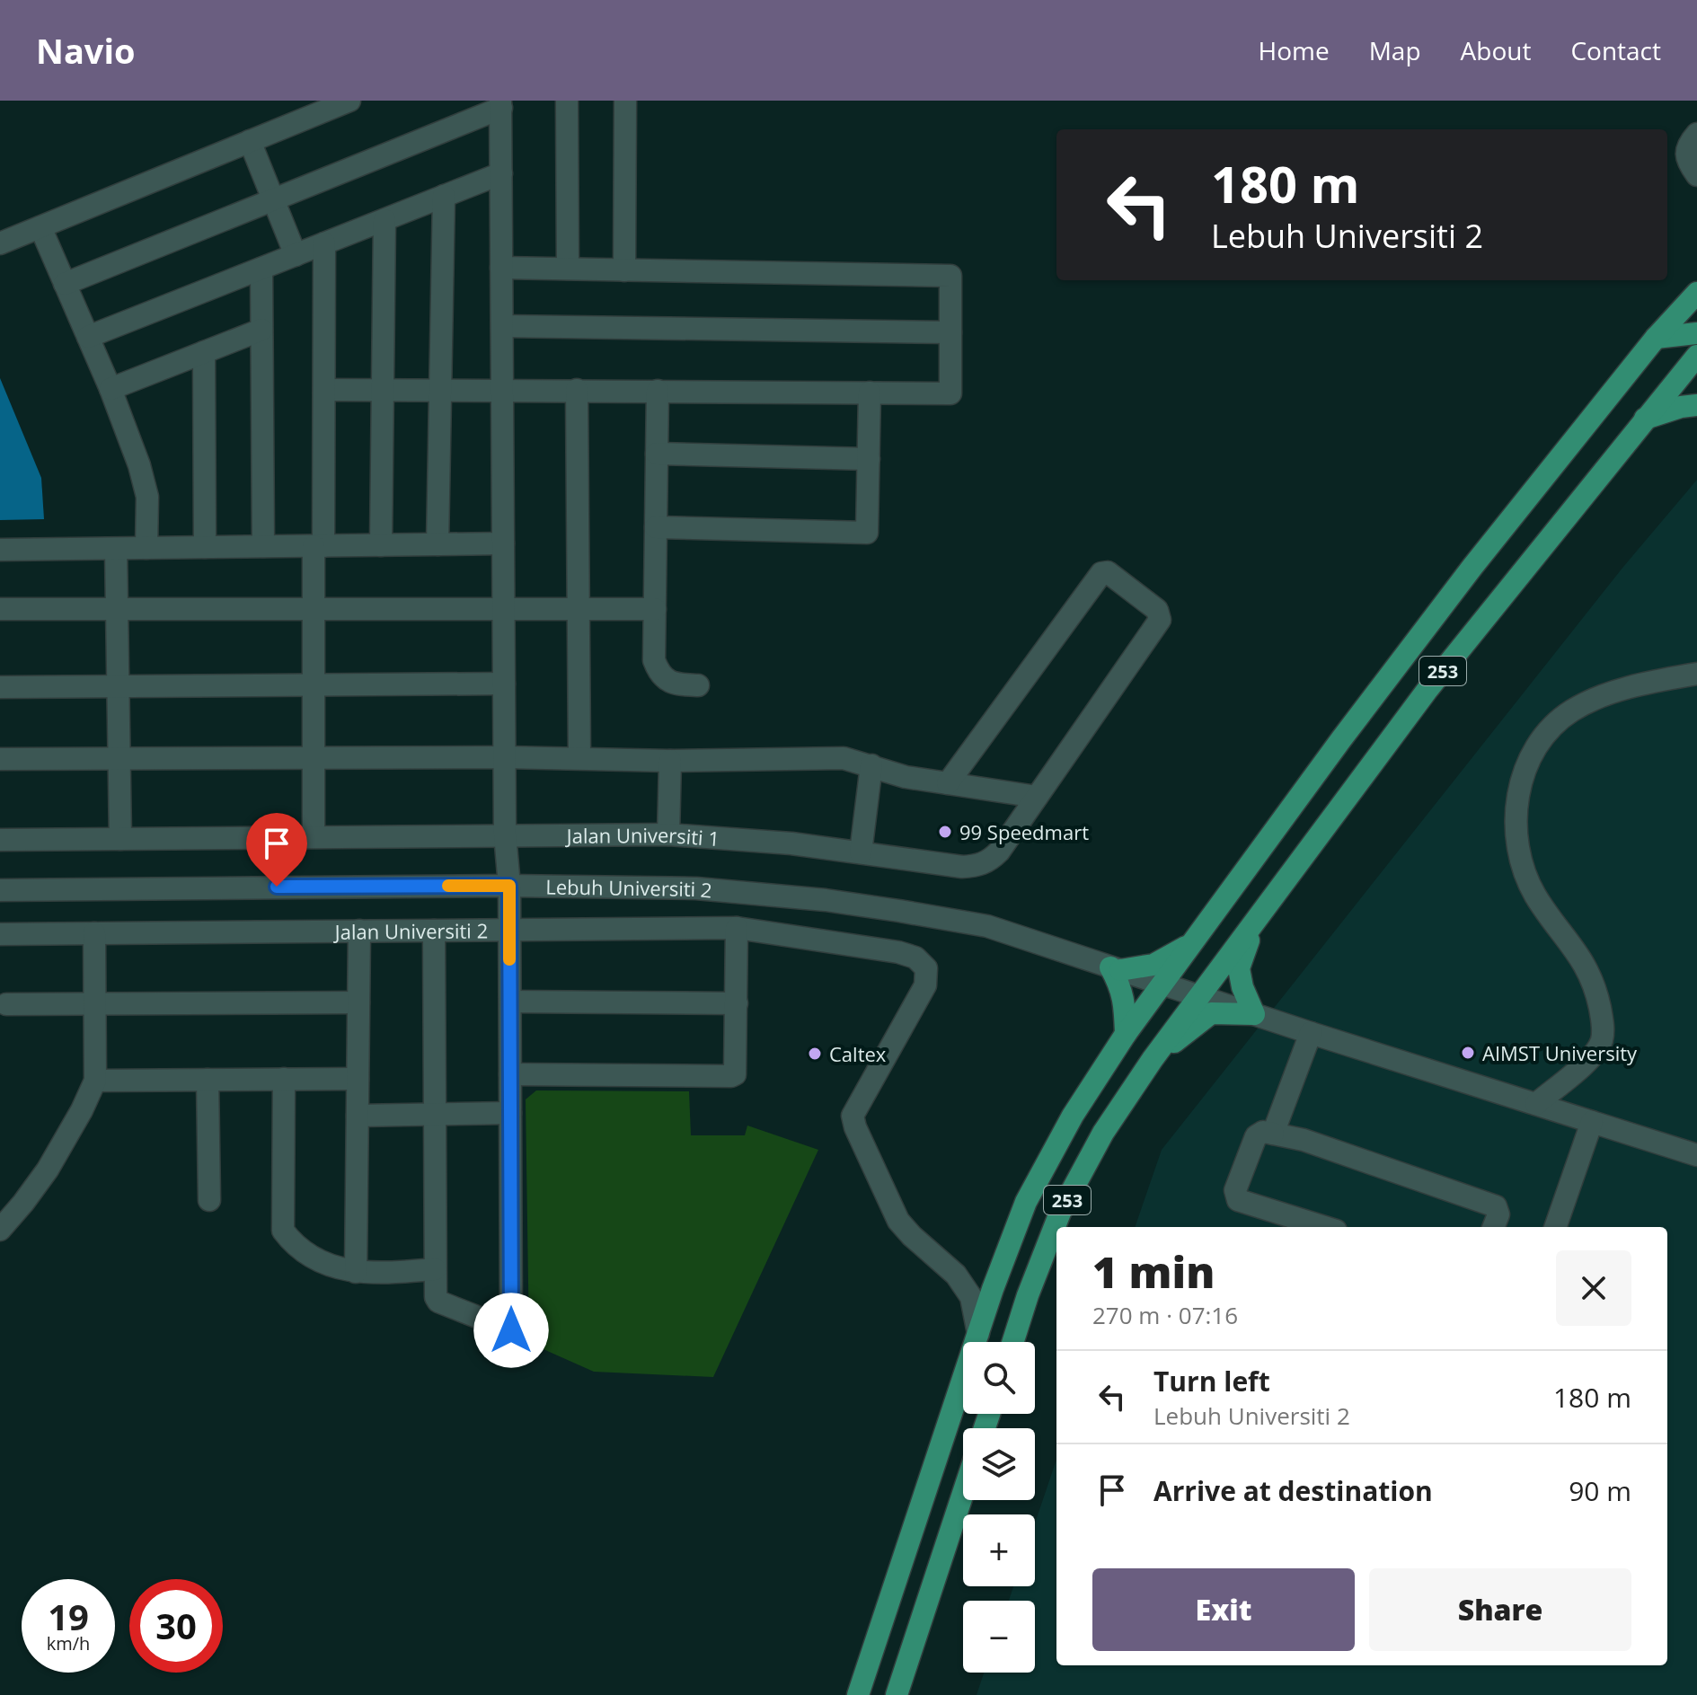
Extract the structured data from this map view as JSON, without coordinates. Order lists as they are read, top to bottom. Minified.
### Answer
{"streets":{"main road":["253"],"street":["Jalan Universiti 1","Lebuh Universiti 2","Jalan Universiti 2"]},"crossings":[["253","Lebuh Universiti 2"],["253","Jalan Universiti 2"]],"places":["99 Speedmart","AIMST University","Caltex"],"page":{"header":"Navio","nav":["Home","Map","About","Contact"],"turn":["180 m","Lebuh Universiti 2"],"heading":["1 min","270 m · 07:16"],"map_buttons":["+","−"],"list":[{"name":"Turn left","note":"Lebuh Universiti 2","value":"180 m"},{"name":"Arrive at destination","value":"90 m"}],"buttons":["Exit","Share"],"speed":"19 km/h","limit":"30"}}
